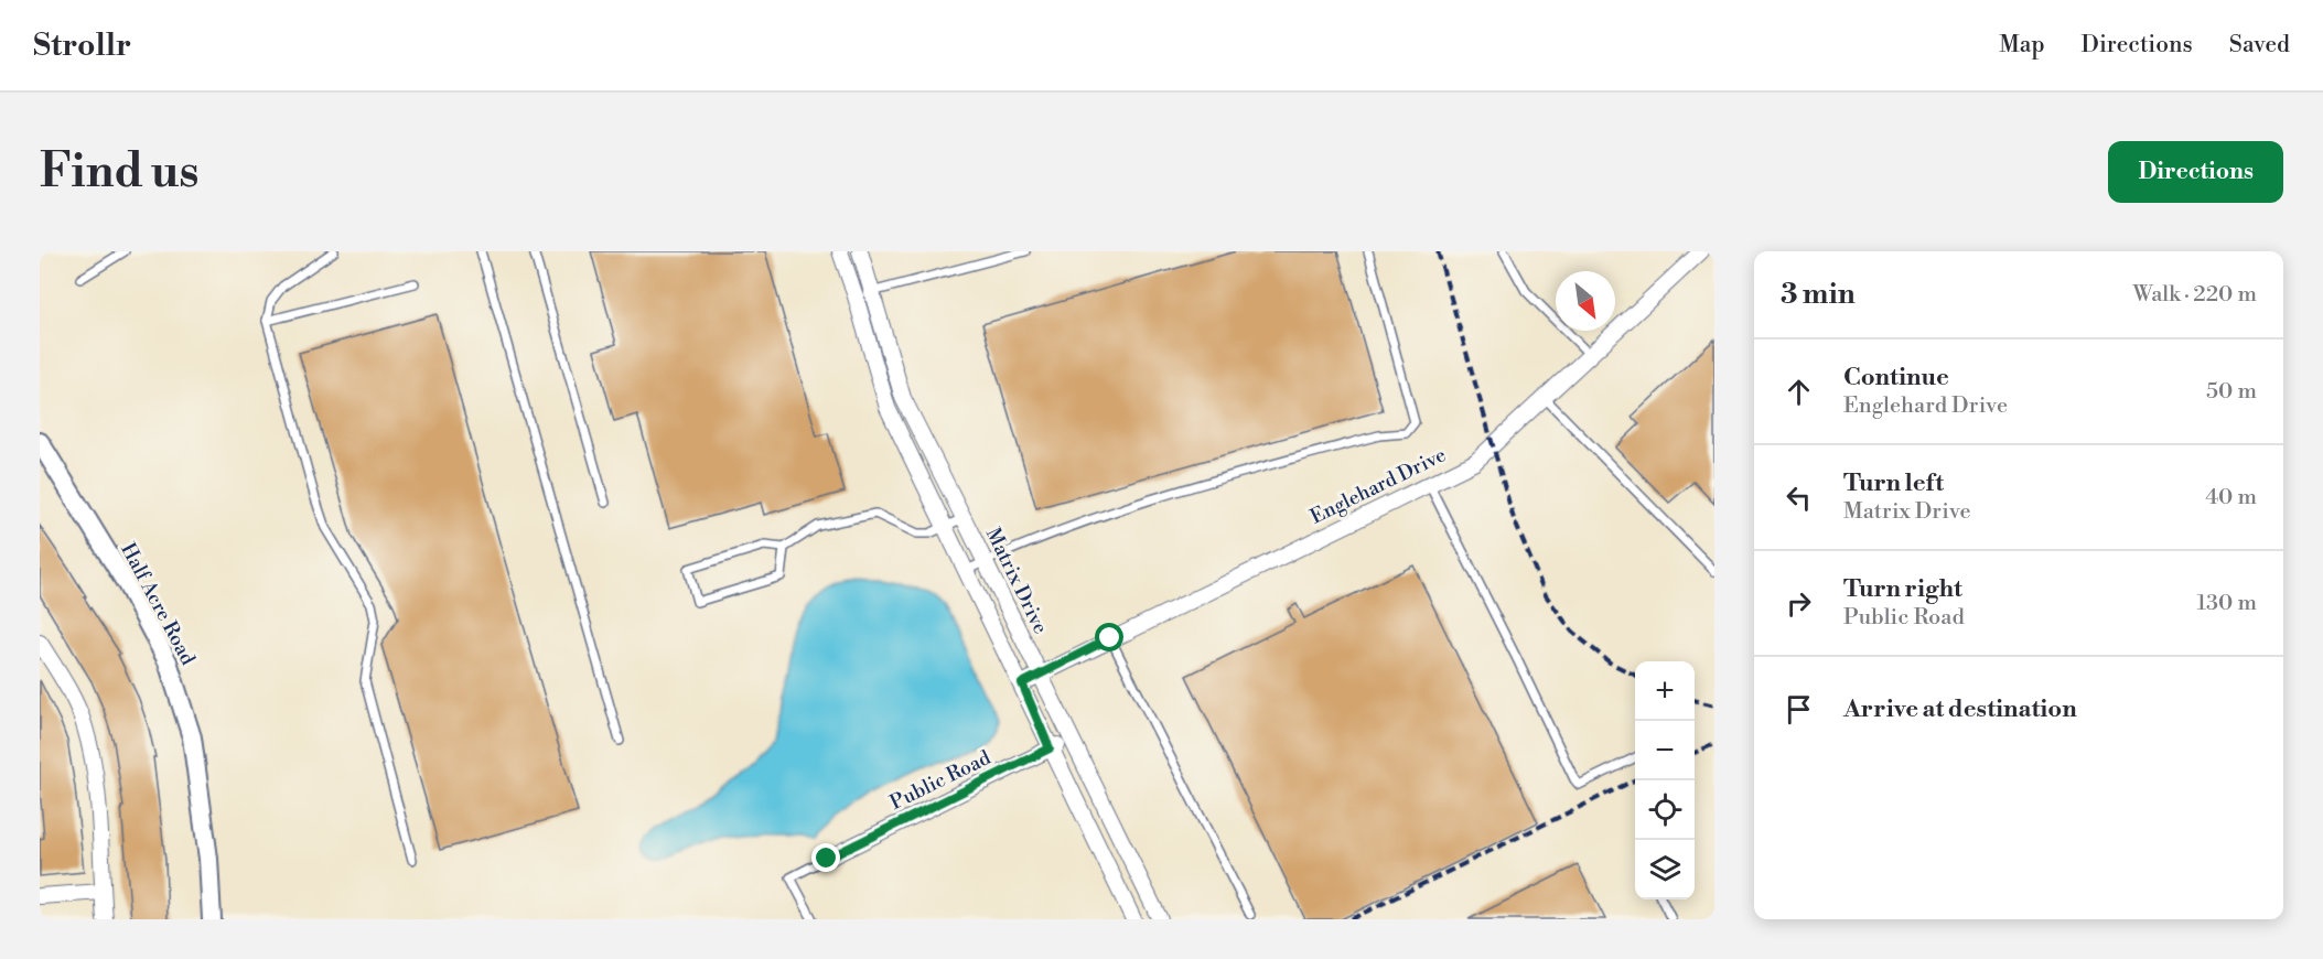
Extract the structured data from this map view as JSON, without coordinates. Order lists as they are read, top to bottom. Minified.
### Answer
{"streets":{"street":["Englehard Drive","Matrix Drive","Half Acre Road","Public Road"]},"crossings":[["Englehard Drive","Matrix Drive"],["Matrix Drive","Public Road"]],"north":"bottom right","page":{"header":"Strollr","nav":["Map","Directions","Saved"],"buttons":"Directions","title":"Find us","heading":["3 min","Walk · 220 m"],"list":[["Continue","Englehard Drive","50 m"],["Turn left","Matrix Drive","40 m"],["Turn right","Public Road","130 m"],"Arrive at destination"],"map_buttons":["+","−"]}}
